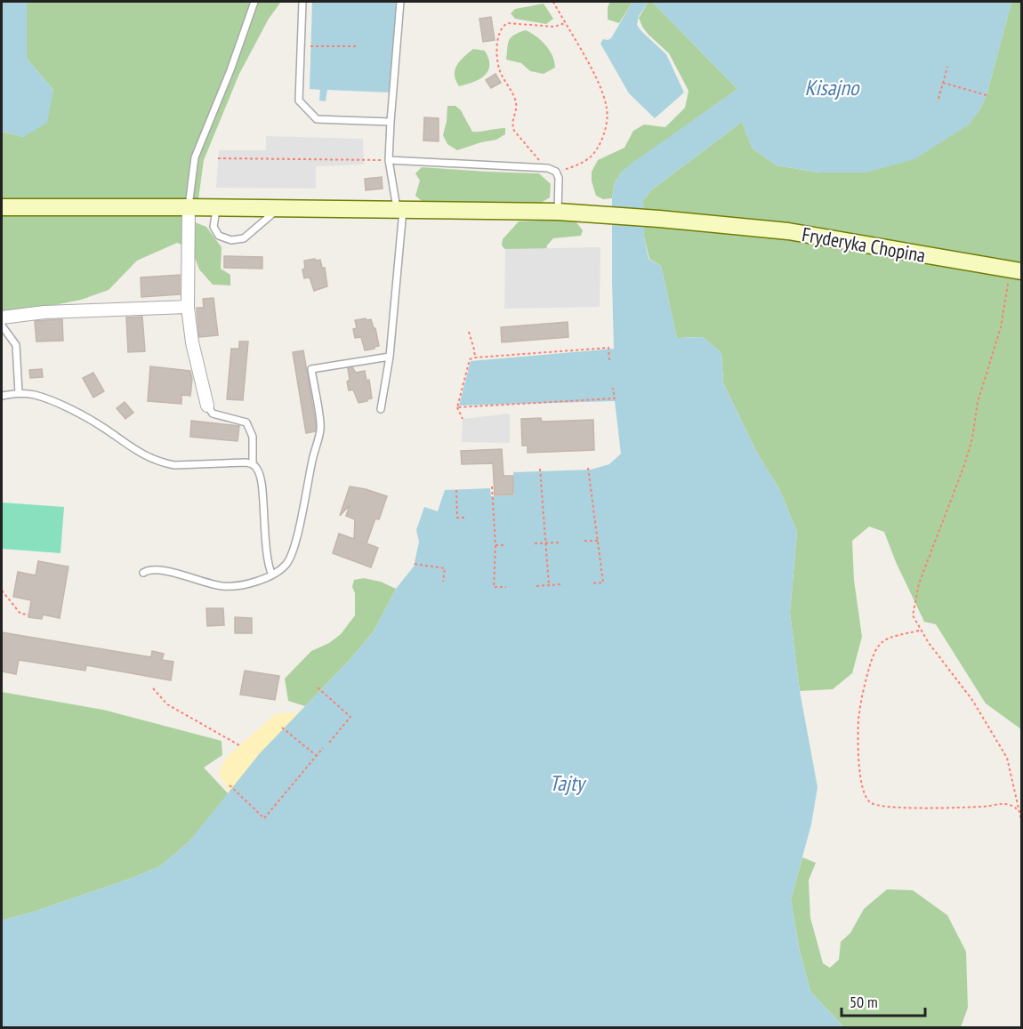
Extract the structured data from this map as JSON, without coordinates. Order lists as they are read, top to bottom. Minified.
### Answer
{"streets":{"main road":["Fryderyka Chopina"]},"water":["Kisajno","Tajty"],"scale_bar":"50 m"}
